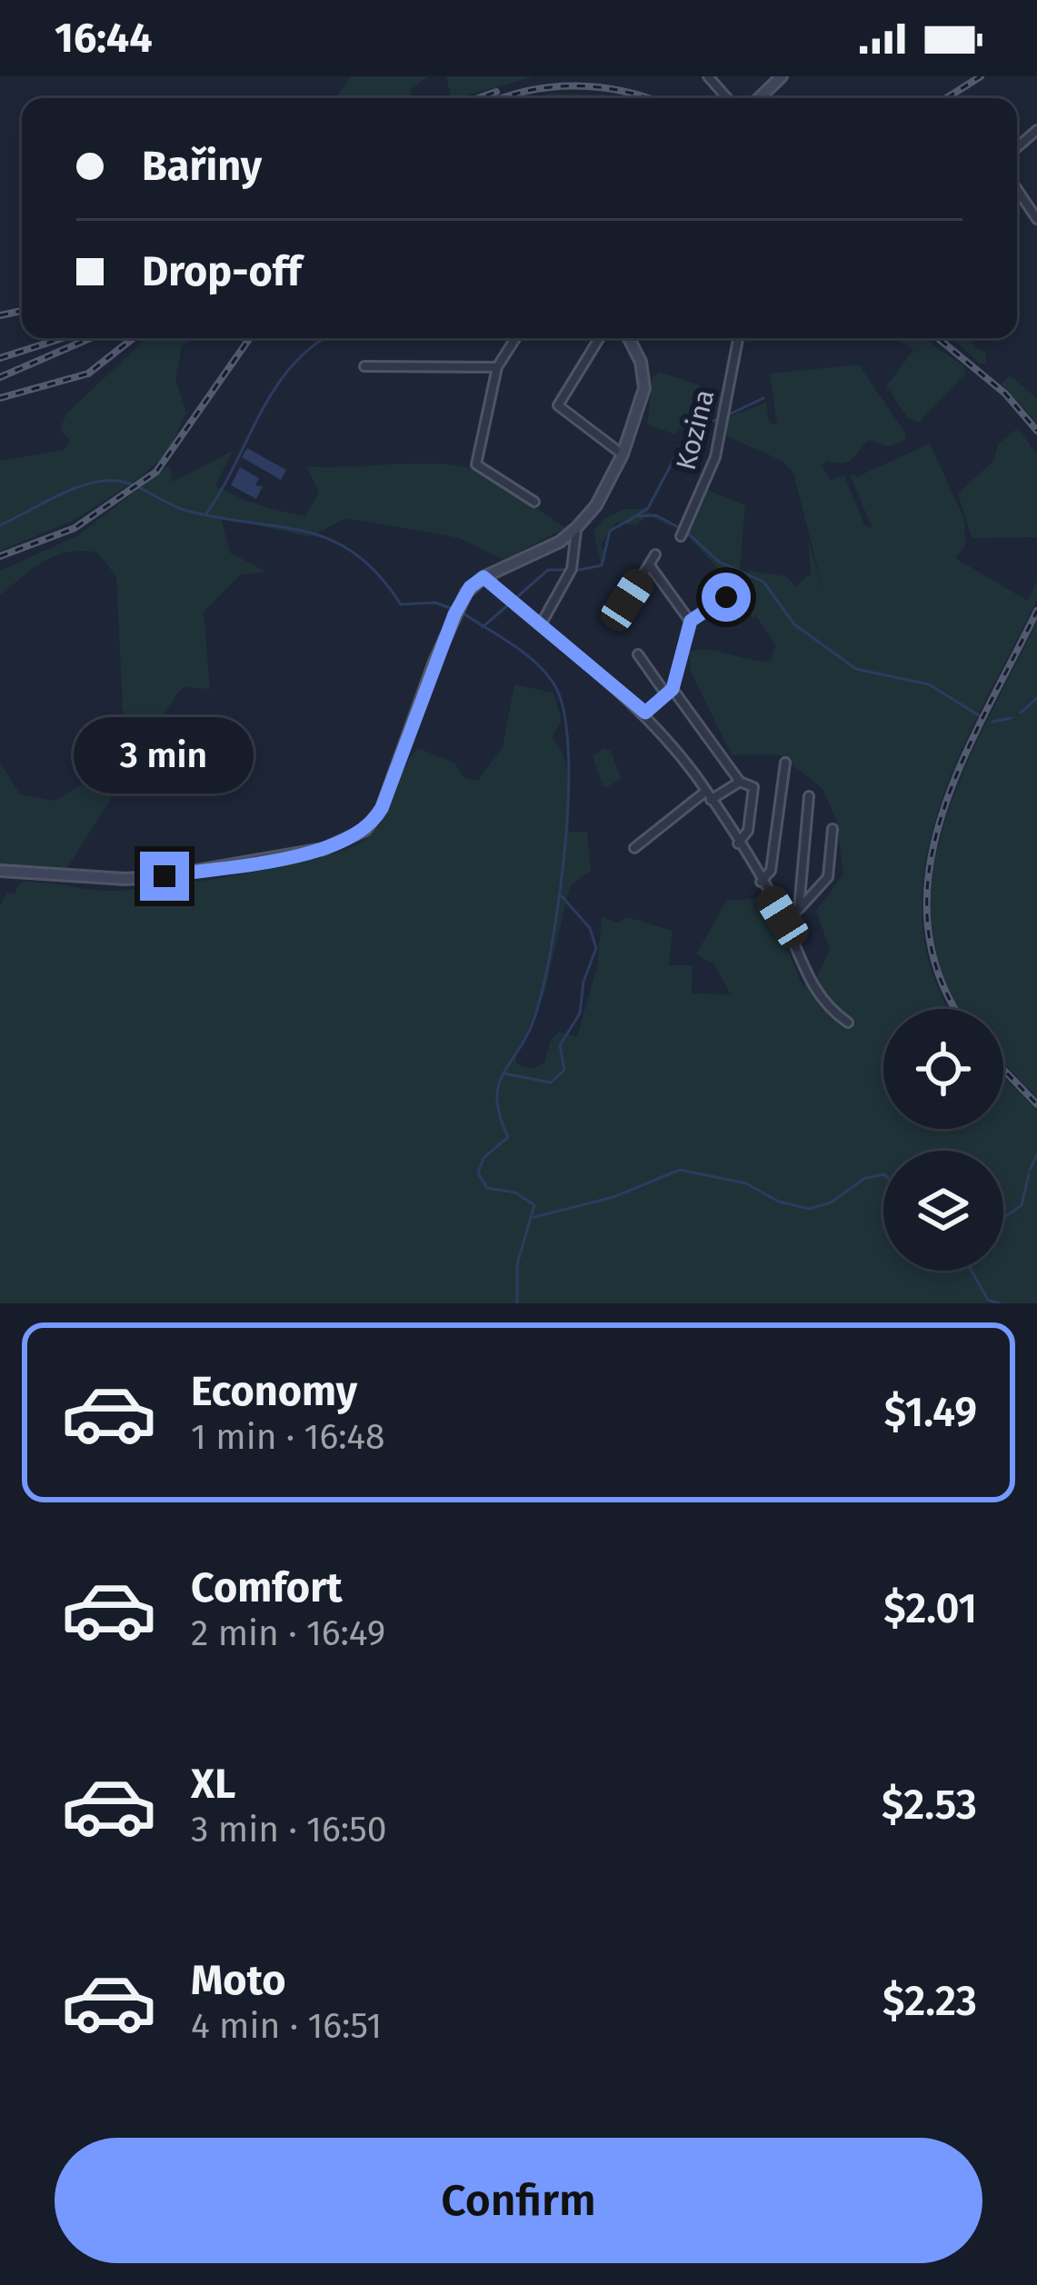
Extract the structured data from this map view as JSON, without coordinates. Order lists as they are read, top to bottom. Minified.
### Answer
{"streets":{"main road":["Kozina"]},"page":{"status":"16:44","banner":["Bařiny","Drop-off"],"bubble":"3 min","list":[{"name":"Economy","note":"1 min · 16:48","value":"$1.49"},{"name":"Comfort","note":"2 min · 16:49","value":"$2.01"},{"name":"XL","note":"3 min · 16:50","value":"$2.53"},{"name":"Moto","note":"4 min · 16:51","value":"$2.23"}],"buttons":"Confirm"}}
